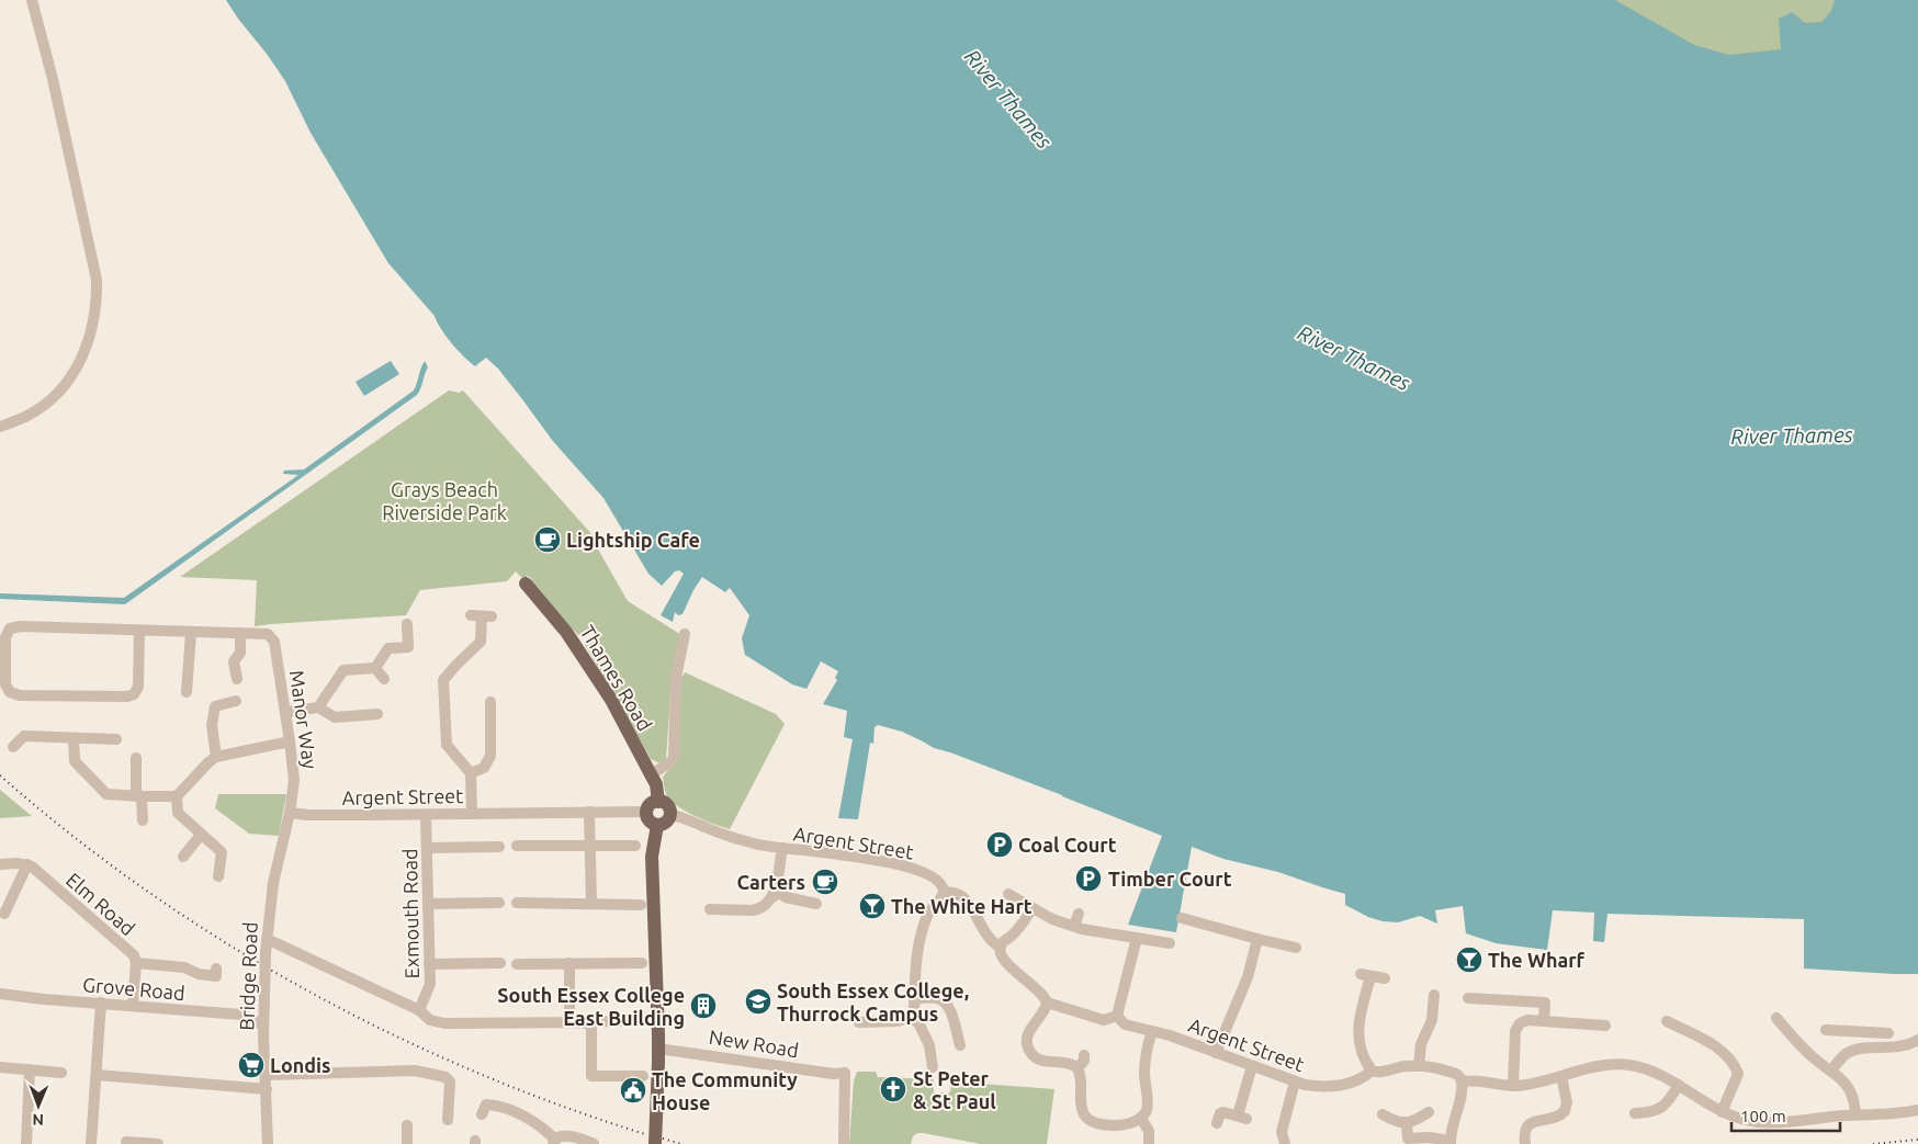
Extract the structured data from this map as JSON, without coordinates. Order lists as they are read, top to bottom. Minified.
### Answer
{"streets":{"main road":["Thames Road"],"street":["Manor Way","Argent Street","Elm Road","Exmouth Road","Bridge Road","Grove Road","New Road"]},"crossings":[["Thames Road","Argent Street"],["Manor Way","Argent Street"],["Manor Way","Bridge Road"],["Argent Street","Exmouth Road"],["Argent Street","Bridge Road"],["Elm Road","Grove Road"],["Bridge Road","Grove Road"]],"water":["River Thames"],"parks":["Grays Beach Riverside Park"],"places":{"cafe":["Lightship Cafe","Carters"],"parking":["Coal Court","Timber Court"],"bar":["The White Hart","The Wharf"],"school or university":["South Essex College, Thurrock Campus"],"building":["South Essex College East Building"],"supermarket":["Londis"],"church":["St Peter & St Paul"],"public building":["The Community House"]},"scale_bar":"100 m","north":"bottom"}
